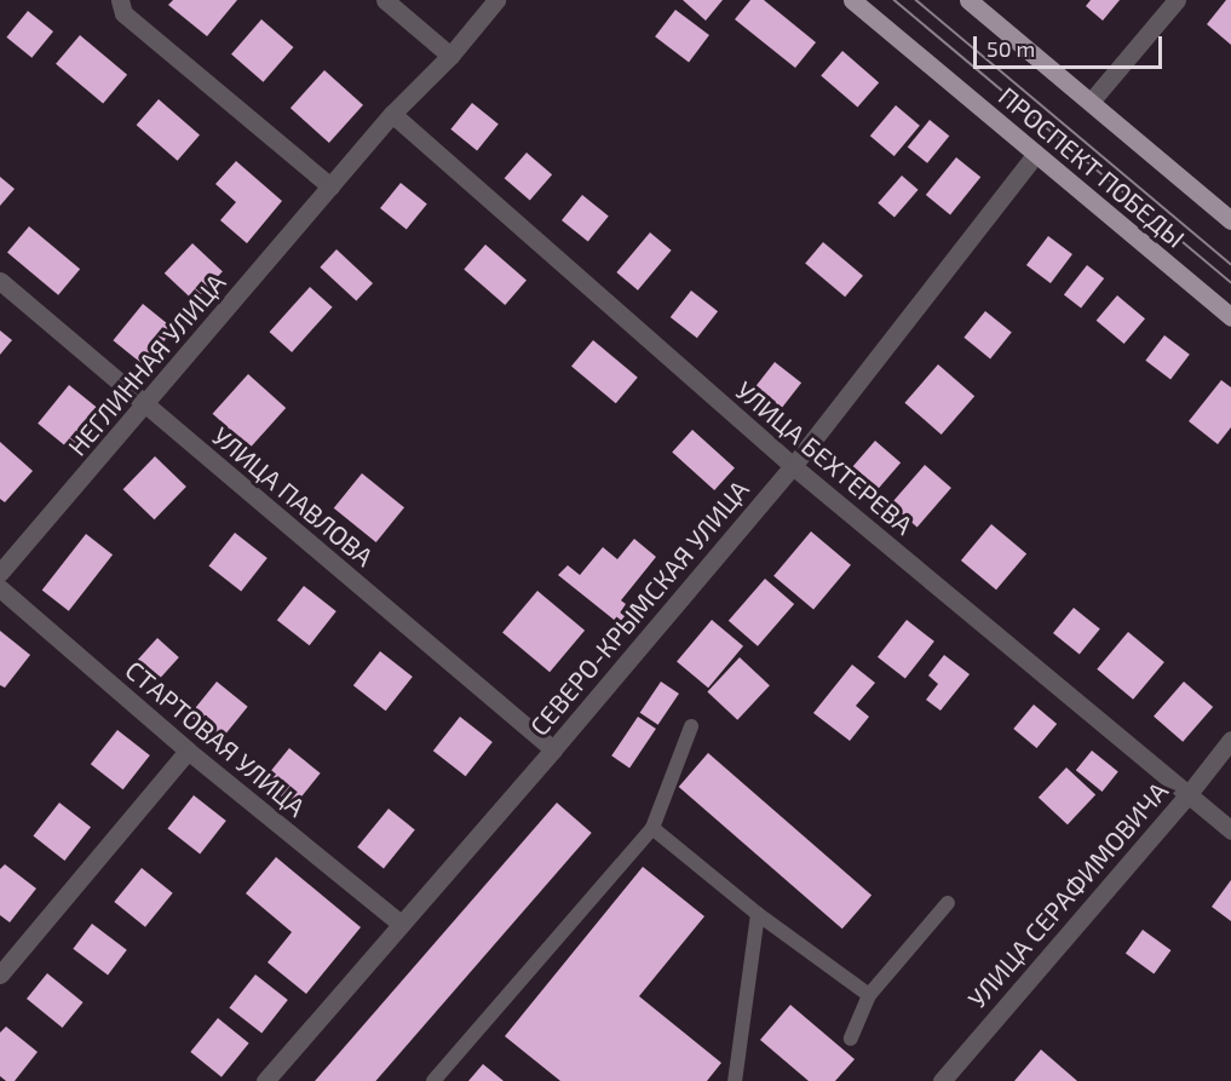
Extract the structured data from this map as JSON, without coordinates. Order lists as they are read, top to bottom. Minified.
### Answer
{"streets":{"main road":["ПРОСПЕКТ ПОБЕДЫ"],"street":["НЕГЛИННАЯ УЛИЦА","УЛИЦА БЕХТЕРЕВА","УЛИЦА ПАВЛОВА","СЕВЕРО-КРЫМСКАЯ УЛИЦА","СТАРТОВАЯ УЛИЦА","УЛИЦА СЕРАФИМОВИЧА"]},"crossings":[["ПРОСПЕКТ ПОБЕДЫ","СЕВЕРО-КРЫМСКАЯ УЛИЦА"],["НЕГЛИННАЯ УЛИЦА","УЛИЦА БЕХТЕРЕВА"],["НЕГЛИННАЯ УЛИЦА","УЛИЦА ПАВЛОВА"],["УЛИЦА БЕХТЕРЕВА","СЕВЕРО-КРЫМСКАЯ УЛИЦА"],["УЛИЦА БЕХТЕРЕВА","УЛИЦА СЕРАФИМОВИЧА"],["УЛИЦА ПАВЛОВА","СЕВЕРО-КРЫМСКАЯ УЛИЦА"],["СЕВЕРО-КРЫМСКАЯ УЛИЦА","СТАРТОВАЯ УЛИЦА"]],"scale_bar":"50 m"}
